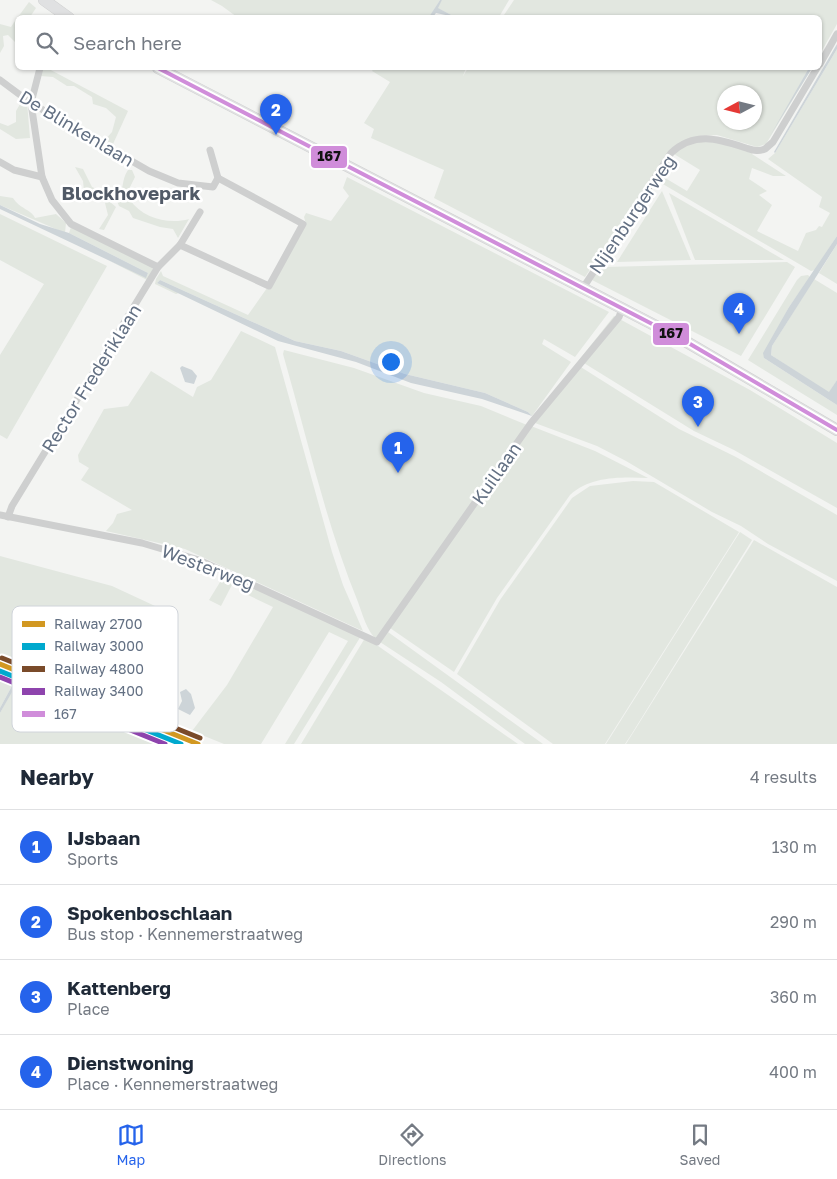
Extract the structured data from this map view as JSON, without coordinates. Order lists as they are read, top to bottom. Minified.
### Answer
{"streets":{"street":["De Blinkenlaan","Nijenburgerweg","Rector Frederiklaan","Kuillaan","Westerweg"]},"crossings":[["Rector Frederiklaan","Westerweg"],["Kuillaan","Westerweg"]],"districts":["Blockhovepark"],"lines":["transit line 167","rail line 4800","rail line 2700","rail line 3000","rail line 3400"],"legend":["Railway 2700","Railway 3000","Railway 4800","Railway 3400","167"],"north":"left","page":{"search":"Search here","pins":["2","4","3","1"],"heading":["Nearby","4 results"],"list":[{"mark":"1","name":"IJsbaan","note":"Sports","value":"130 m"},{"mark":"2","name":"Spokenboschlaan","note":"Bus stop · Kennemerstraatweg","value":"290 m"},{"mark":"3","name":"Kattenberg","note":"Place","value":"360 m"},{"mark":"4","name":"Dienstwoning","note":"Place · Kennemerstraatweg","value":"400 m"}],"nav":["Map","Directions","Saved"]}}
